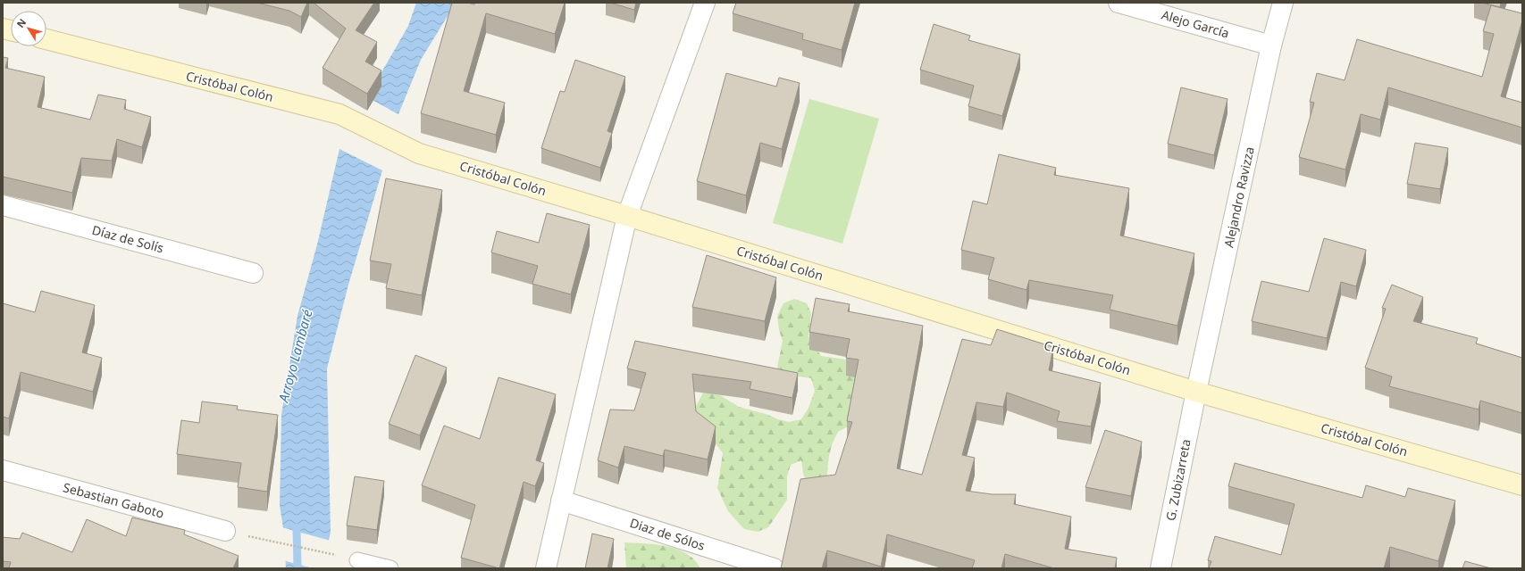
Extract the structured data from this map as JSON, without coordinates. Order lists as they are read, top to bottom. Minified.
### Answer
{"streets":{"street":["Alejo García","Cristóbal Colón","Alejandro Ravizza","Díaz de Solís","G. Zubizarreta","Sebastian Gaboto","Diaz de Sólos"]},"crossings":[["Alejo García","Alejandro Ravizza"],["Cristóbal Colón","Alejandro Ravizza"],["Cristóbal Colón","G. Zubizarreta"],["Alejandro Ravizza","G. Zubizarreta"]],"water":["Arroyo Lambaré"],"north":"top left"}
